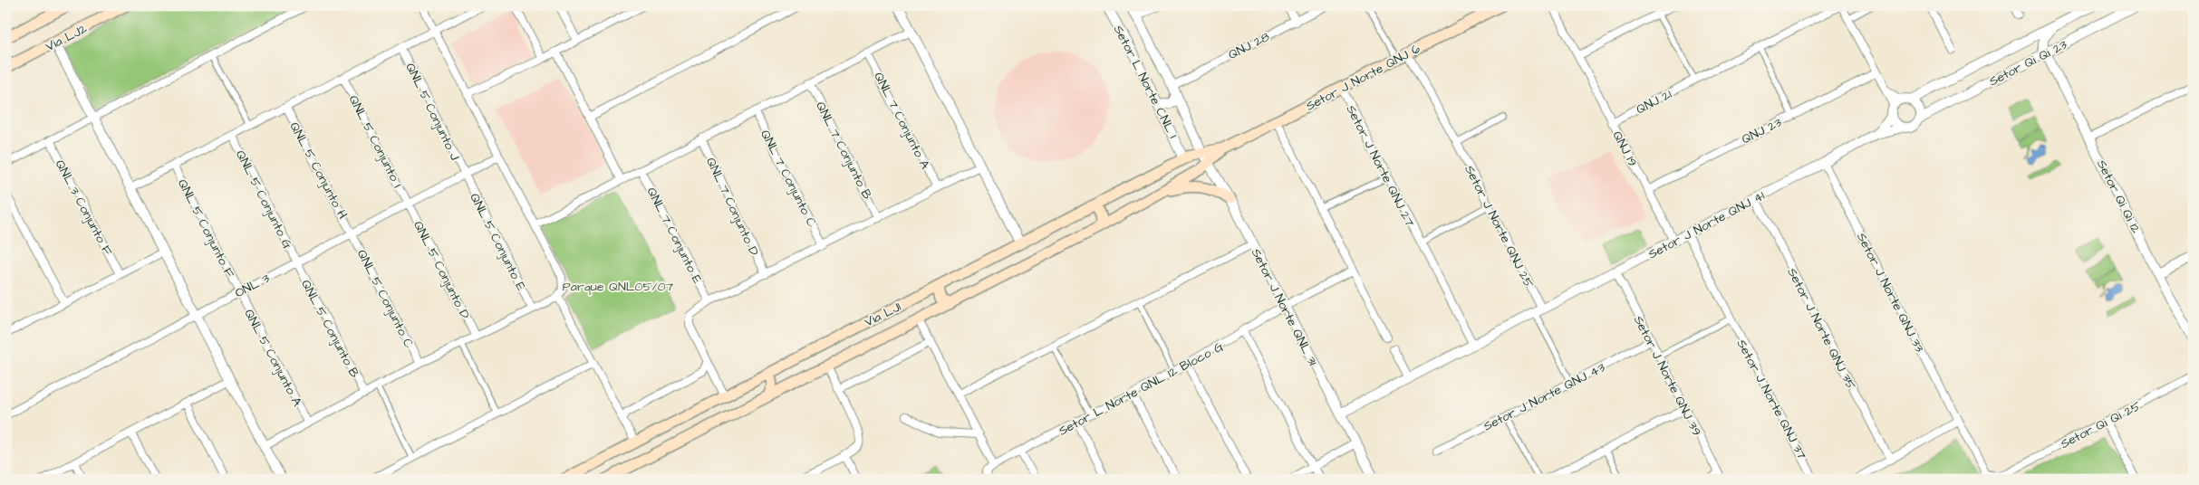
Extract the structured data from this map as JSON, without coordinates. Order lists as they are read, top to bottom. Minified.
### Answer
{"streets":{"main road":["Via LJ2","Setor J Norte QNJ 6","Via LJ1"],"street":["QNJ 28","Setor Qi Qi 23","Setor L Norte CNL 1","QNJ 21","QNL 5 Conjunto J","QNL 7 Conjunto A","QNJ 23","QNL 5 Conjunto I","QNJ 19","QNL 7 Conjunto B","Setor J Norte QNJ 27","QNL 5 Conjunto H","QNL 7 Conjunto C","Setor Qi Qi 12","QNL 5 Conjunto G","QNL 7 Conjunto D","QNL 3 Conjunto F","Setor J Norte QNJ 41","Setor J Norte QNJ 25","QNL 5 Conjunto F","QNL 7 Conjunto E","QNL 5 Conjunto E","QNL 5 Conjunto D","ONL 3","Setor J Norte QNJ 33","QNL 5 Conjunto C","Setor J Norte QNL 31","QNL 5 Conjunto B","Setor J Norte QNJ 35","QNL 5 Conjunto A","Setor J Norte QNJ 39","Setor L Norte QNL 12 Bloco G","Setor J Norte QNJ 43","Setor J Norte QNJ 37","Setor Qi Qi 25"]},"crossings":[["QNJ 28","Setor J Norte QNL 31"],["Setor Qi Qi 23","Setor Qi Qi 12"],["Setor J Norte QNJ 6","Setor J Norte QNJ 27"],["Setor J Norte QNJ 6","Setor J Norte QNJ 25"],["Setor J Norte QNJ 6","Via LJ1"],["Setor L Norte CNL 1","Via LJ1"],["QNJ 21","QNJ 19"],["QNL 5 Conjunto J","QNL 5 Conjunto E"],["QNL 5 Conjunto J","ONL 3"],["QNJ 23","QNJ 19"],["QNL 5 Conjunto I","QNL 5 Conjunto D"],["QNL 5 Conjunto I","ONL 3"],["QNJ 19","Setor J Norte QNJ 41"],["Setor J Norte QNJ 27","Setor J Norte QNJ 41"],["QNL 5 Conjunto H","ONL 3"],["QNL 5 Conjunto H","QNL 5 Conjunto C"],["QNL 5 Conjunto G","ONL 3"],["QNL 5 Conjunto G","QNL 5 Conjunto B"],["Setor J Norte QNJ 41","Setor J Norte QNJ 25"],["Setor J Norte QNJ 41","Setor J Norte QNJ 33"],["Setor J Norte QNJ 41","Setor J Norte QNL 31"],["Setor J Norte QNJ 41","Setor J Norte QNJ 35"],["Setor J Norte QNJ 41","Setor J Norte QNJ 39"],["Setor J Norte QNJ 41","Setor J Norte QNJ 37"],["QNL 5 Conjunto F","ONL 3"],["QNL 5 Conjunto F","QNL 5 Conjunto A"],["QNL 5 Conjunto E","ONL 3"],["QNL 5 Conjunto D","ONL 3"],["ONL 3","QNL 5 Conjunto C"],["ONL 3","QNL 5 Conjunto B"],["ONL 3","QNL 5 Conjunto A"],["Setor J Norte QNJ 33","Setor Qi Qi 25"],["Setor J Norte QNL 31","Via LJ1"],["Setor J Norte QNL 31","Setor L Norte QNL 12 Bloco G"],["Setor J Norte QNJ 39","Setor J Norte QNJ 43"]],"parks":["Parque QNL05/07"]}
